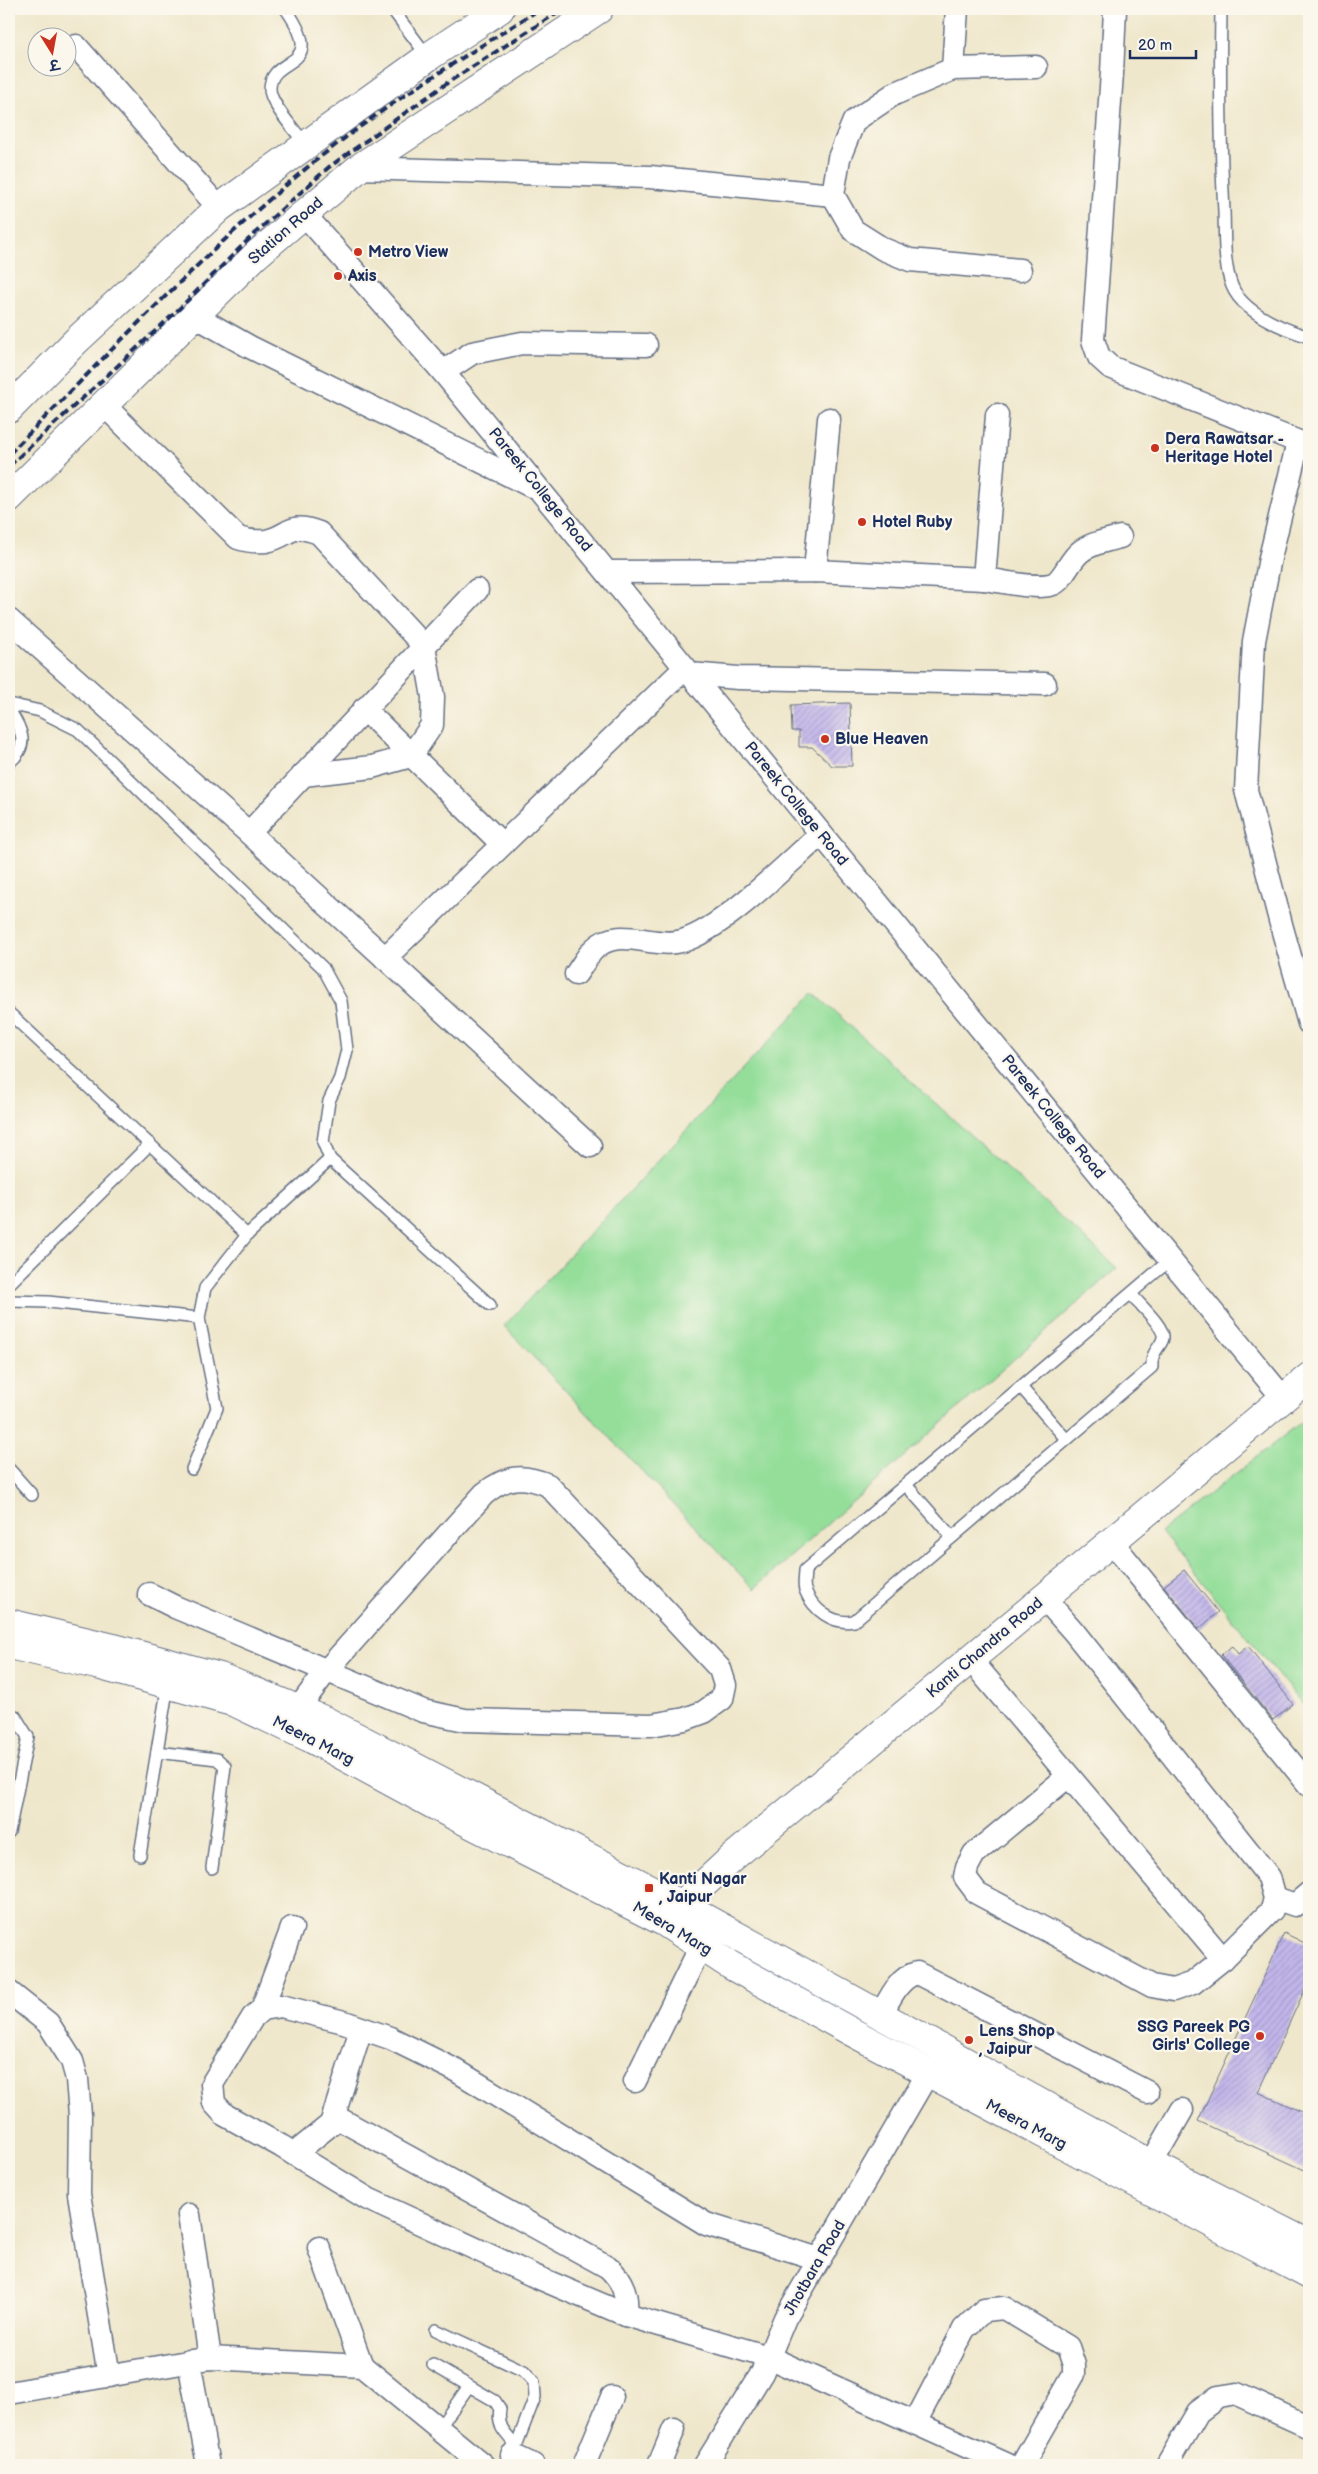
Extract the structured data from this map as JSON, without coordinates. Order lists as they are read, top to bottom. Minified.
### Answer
{"streets":{"main road":["Station Road","Kanti Chandra Road","Meera Marg"],"street":["Pareek College Road","Jhotbara Road"]},"crossings":[["Station Road","Pareek College Road"],["Pareek College Road","Kanti Chandra Road"],["Kanti Chandra Road","Meera Marg"],["Meera Marg","Jhotbara Road"]],"places":{"other":["Metro View","Axis","Dera Rawatsar - Heritage Hotel","Hotel Ruby","Blue Heaven","SSG Pareek PG Girls' College","Lens Shop , Jaipur"],"transit":["Kanti Nagar , Jaipur"]},"scale_bar":"20 m","north":"bottom"}
